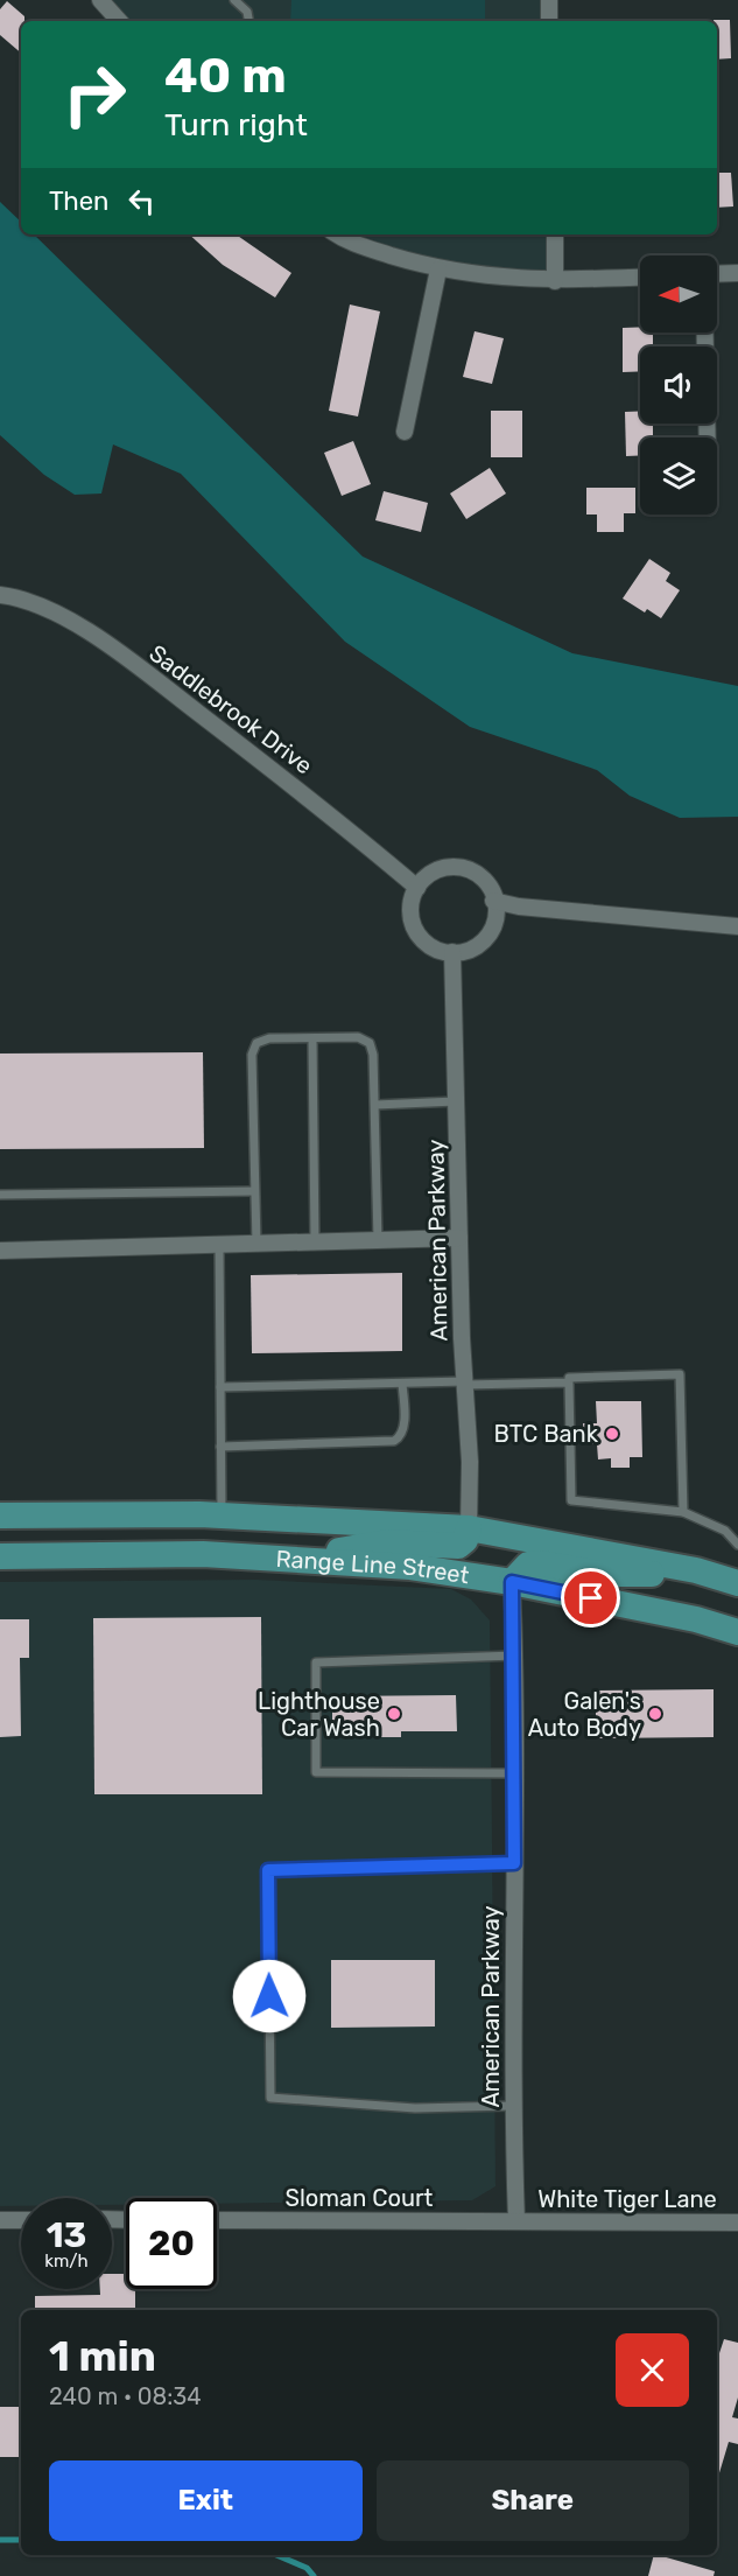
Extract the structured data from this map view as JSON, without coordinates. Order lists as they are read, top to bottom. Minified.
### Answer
{"streets":{"main road":["Range Line Street"],"street":["Saddlebrook Drive","American Parkway","Sloman Court","White Tiger Lane"]},"crossings":[["Saddlebrook Drive","American Parkway"],["American Parkway","Range Line Street"],["American Parkway","Sloman Court"],["American Parkway","White Tiger Lane"],["Sloman Court","White Tiger Lane"]],"places":["BTC Bank","Lighthouse Car Wash","Galen's Auto Body"],"north":"left","page":{"turn":["40 m","Turn right"],"then":"Then","speed":"13 km/h","limit":"20","heading":["1 min","240 m · 08:34"],"buttons":["Exit","Share"]}}
